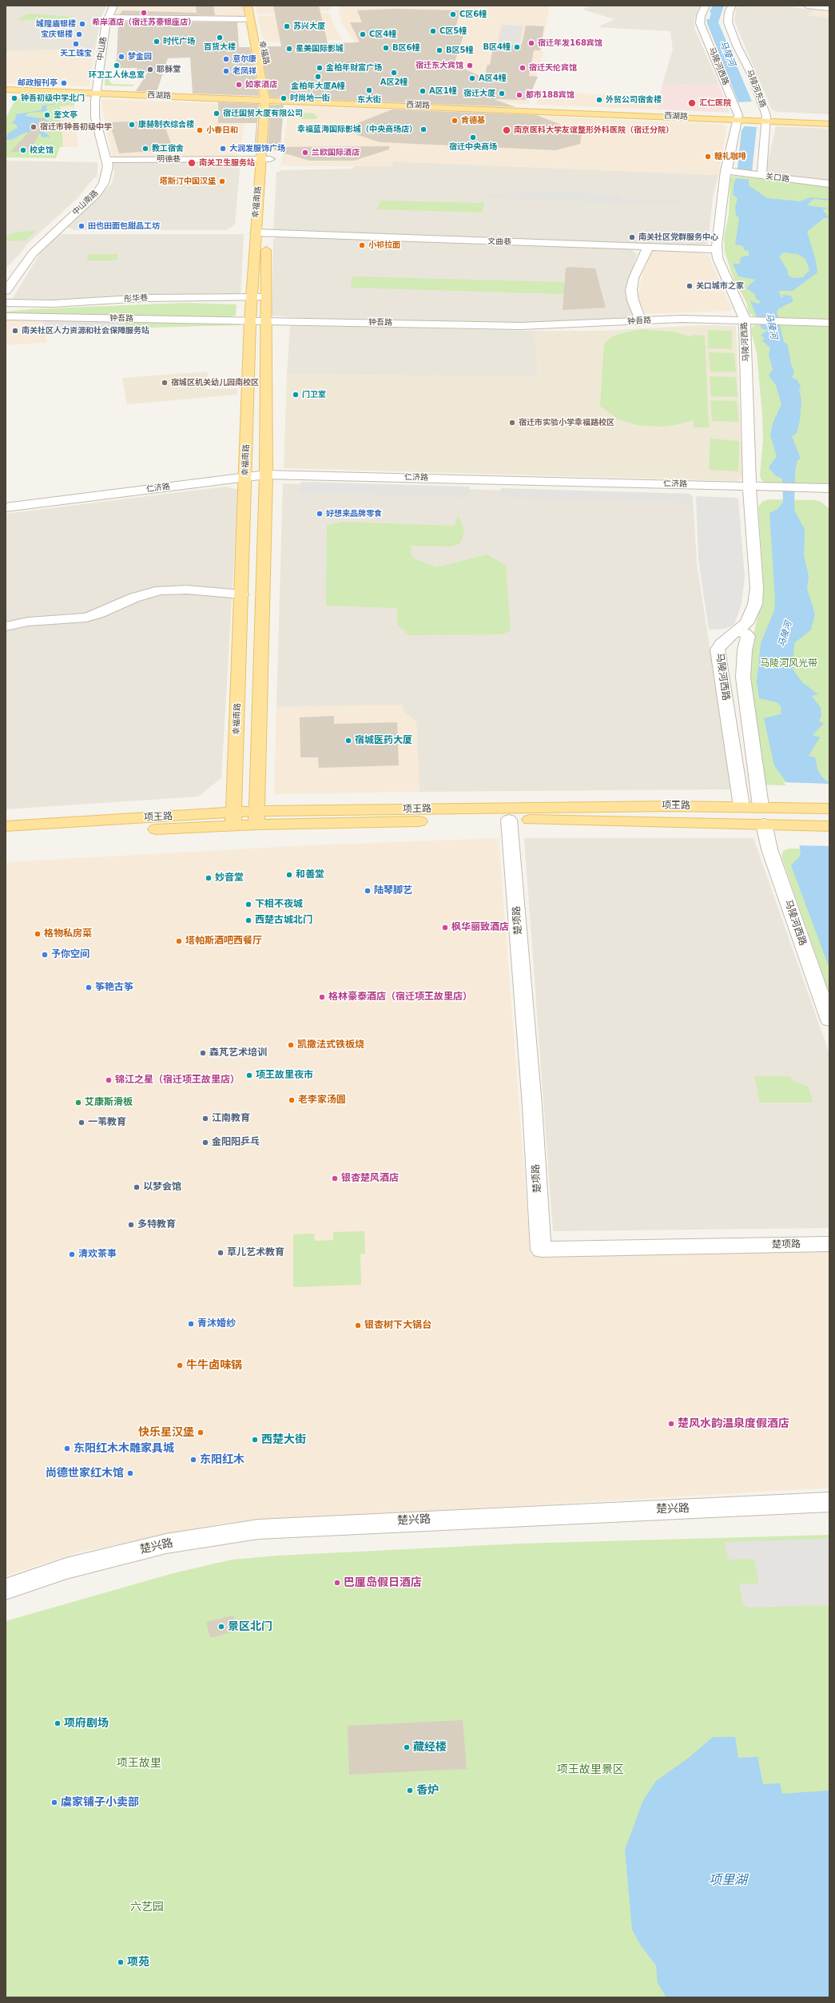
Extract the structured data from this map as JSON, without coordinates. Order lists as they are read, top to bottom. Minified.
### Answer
{"streets":{"main road":["幸福路","西湖路","幸福南路","项王路"],"street":["中山路","马陵河西路","马陵河东路","明德巷","关口路","中山南路","文曲巷","彤华巷","钟吾路","仁济路","楚项路","楚兴路"]},"crossings":[["中山路","西湖路"],["中山路","中山南路"],["幸福路","西湖路"],["幸福路","幸福南路"],["马陵河西路","西湖路"],["马陵河西路","关口路"],["马陵河西路","文曲巷"],["马陵河西路","钟吾路"],["马陵河西路","仁济路"],["马陵河西路","项王路"],["马陵河东路","西湖路"],["马陵河东路","关口路"],["西湖路","幸福南路"],["西湖路","中山南路"],["明德巷","幸福南路"],["明德巷","中山南路"],["幸福南路","文曲巷"],["幸福南路","彤华巷"],["幸福南路","钟吾路"],["幸福南路","仁济路"],["幸福南路","项王路"],["项王路","楚项路"]],"water":["马陵河","项里湖"],"parks":["马陵河风光带","项王故里","项王故里景区","六艺园"],"places":["希岸酒店（宿迁苏豪银座店）","C区6幢","城隍庙银楼","苏兴大厦","C区5幢","宝庆银楼","C区4幢","百货大楼","时代广场","宿迁年发168宾馆","天工珠宝","B区4幢","B区6幢","星美国际影城","B区5幢","梦金园","意尔康","环卫工人休息室","宿迁东大宾馆","金柏年财富广场","宿迁天伦宾馆","耶稣堂","老凤祥","A区2幢","金柏年大厦A幢","A区4幢","邮政报刊亭","如家酒店","东大街","A区1幢","宿迁大厦","都市188宾馆","钟吾初级中学北门","时尚地一街","外贸公司宿舍楼","汇仁医院","宿迁国贸大厦有限公司","奎文亭","肯德基","康赫制衣综合楼","宿迁市钟吾初级中学","幸福蓝海国际影城（中央商场店）","小春日和","南京医科大学友谊整形外科医院（宿迁分院）","宿迁中央商场","教工宿舍","大润发服饰广场","校史馆","兰欧国际酒店","糖礼咖啡","南关卫生服务站","塔斯汀中国汉堡","田也田面包甜品工坊","南关社区党群服务中心","小祁拉面","关口城市之家","南关社区人力资源和社会保障服务站","宿城区机关幼儿园南校区","门卫室","宿迁市实验小学幸福路校区","好想来品牌零食","宿城医药大厦","和善堂","妙音堂","陆琴脚艺","下相不夜城","西楚古城北门","枫华丽致酒店","格物私房菜","塔帕斯酒吧西餐厅","予你空间","筝艳古筝","格林豪泰酒店（宿迁项王故里店）","凯撒法式铁板烧","森芃艺术培训","项王故里夜市","锦江之星（宿迁项王故里店）","老李家汤圆","艾康斯滑板","江南教育","一苇教育","金阳阳乒乓","银杏楚风酒店","以梦会馆","多特教育","草儿艺术教育","清欢茶事","青沐婚纱","银杏树下大锅台","牛牛卤味锅","楚风水韵温泉度假酒店","快乐星汉堡","西楚大街","东阳红木木雕家具城","东阳红木","尚德世家红木馆","巴厘岛假日酒店","景区北门","项府剧场","藏经楼","香炉","虞家铺子小卖部","项苑"]}
